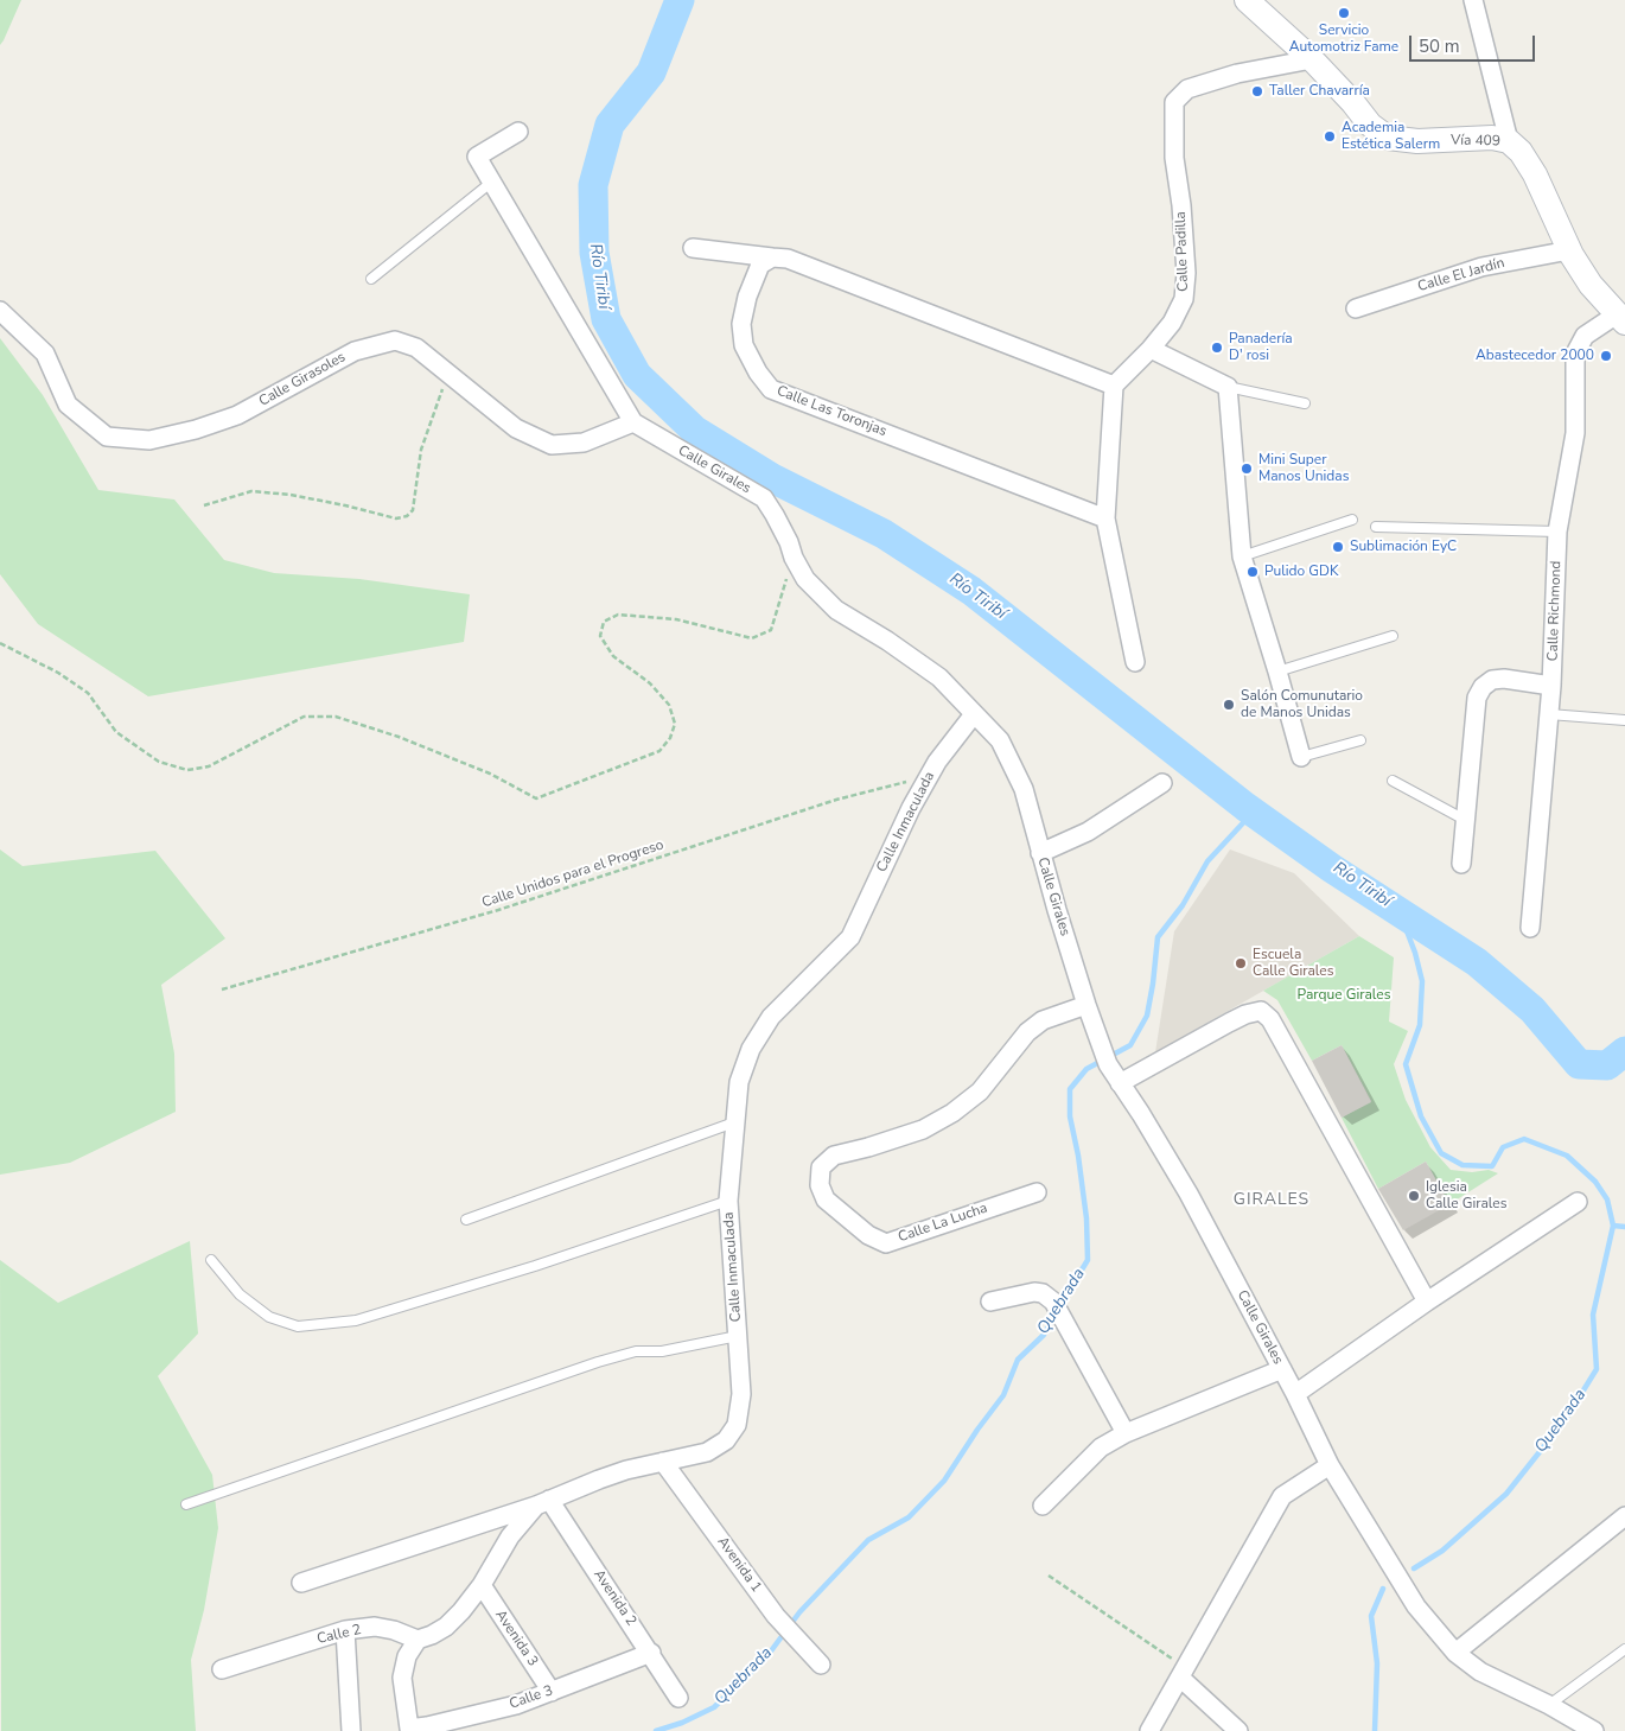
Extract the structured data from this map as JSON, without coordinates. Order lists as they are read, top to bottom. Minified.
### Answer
{"streets":{"street":["Vía 409","Calle Padilla","Calle El Jardín","Calle Girasoles","Calle Las Toronjas","Calle Girales","Calle Richmond","Calle Inmaculada","Calle La Lucha","Avenida 1","Avenida 2","Calle 2","Avenida 3","Calle 3"],"path":["Calle Unidos para el Progreso"]},"crossings":[["Vía 409","Calle Padilla"],["Vía 409","Calle El Jardín"],["Vía 409","Calle Richmond"],["Calle Girasoles","Calle Girales"],["Calle Girales","Calle Inmaculada"],["Calle Girales","Calle La Lucha"],["Calle Inmaculada","Calle Unidos para el Progreso"],["Calle Inmaculada","Avenida 1"],["Calle Inmaculada","Avenida 2"],["Avenida 2","Calle 3"],["Calle 2","Calle 3"],["Avenida 3","Calle 3"]],"districts":["GIRALES"],"water":["Río Tiribí","Quebrada"],"parks":["Parque Girales"],"places":["Servicio Automotriz Fame","Taller Chavarría","Academia Estética Salerm","Panadería D' rosi","Abastecedor 2000","Mini Super Manos Unidas","Sublimación EyC","Pulido GDK","Salón Comunutario de Manos Unidas","Escuela Calle Girales","Iglesia Calle Girales"],"scale_bar":"50 m"}
